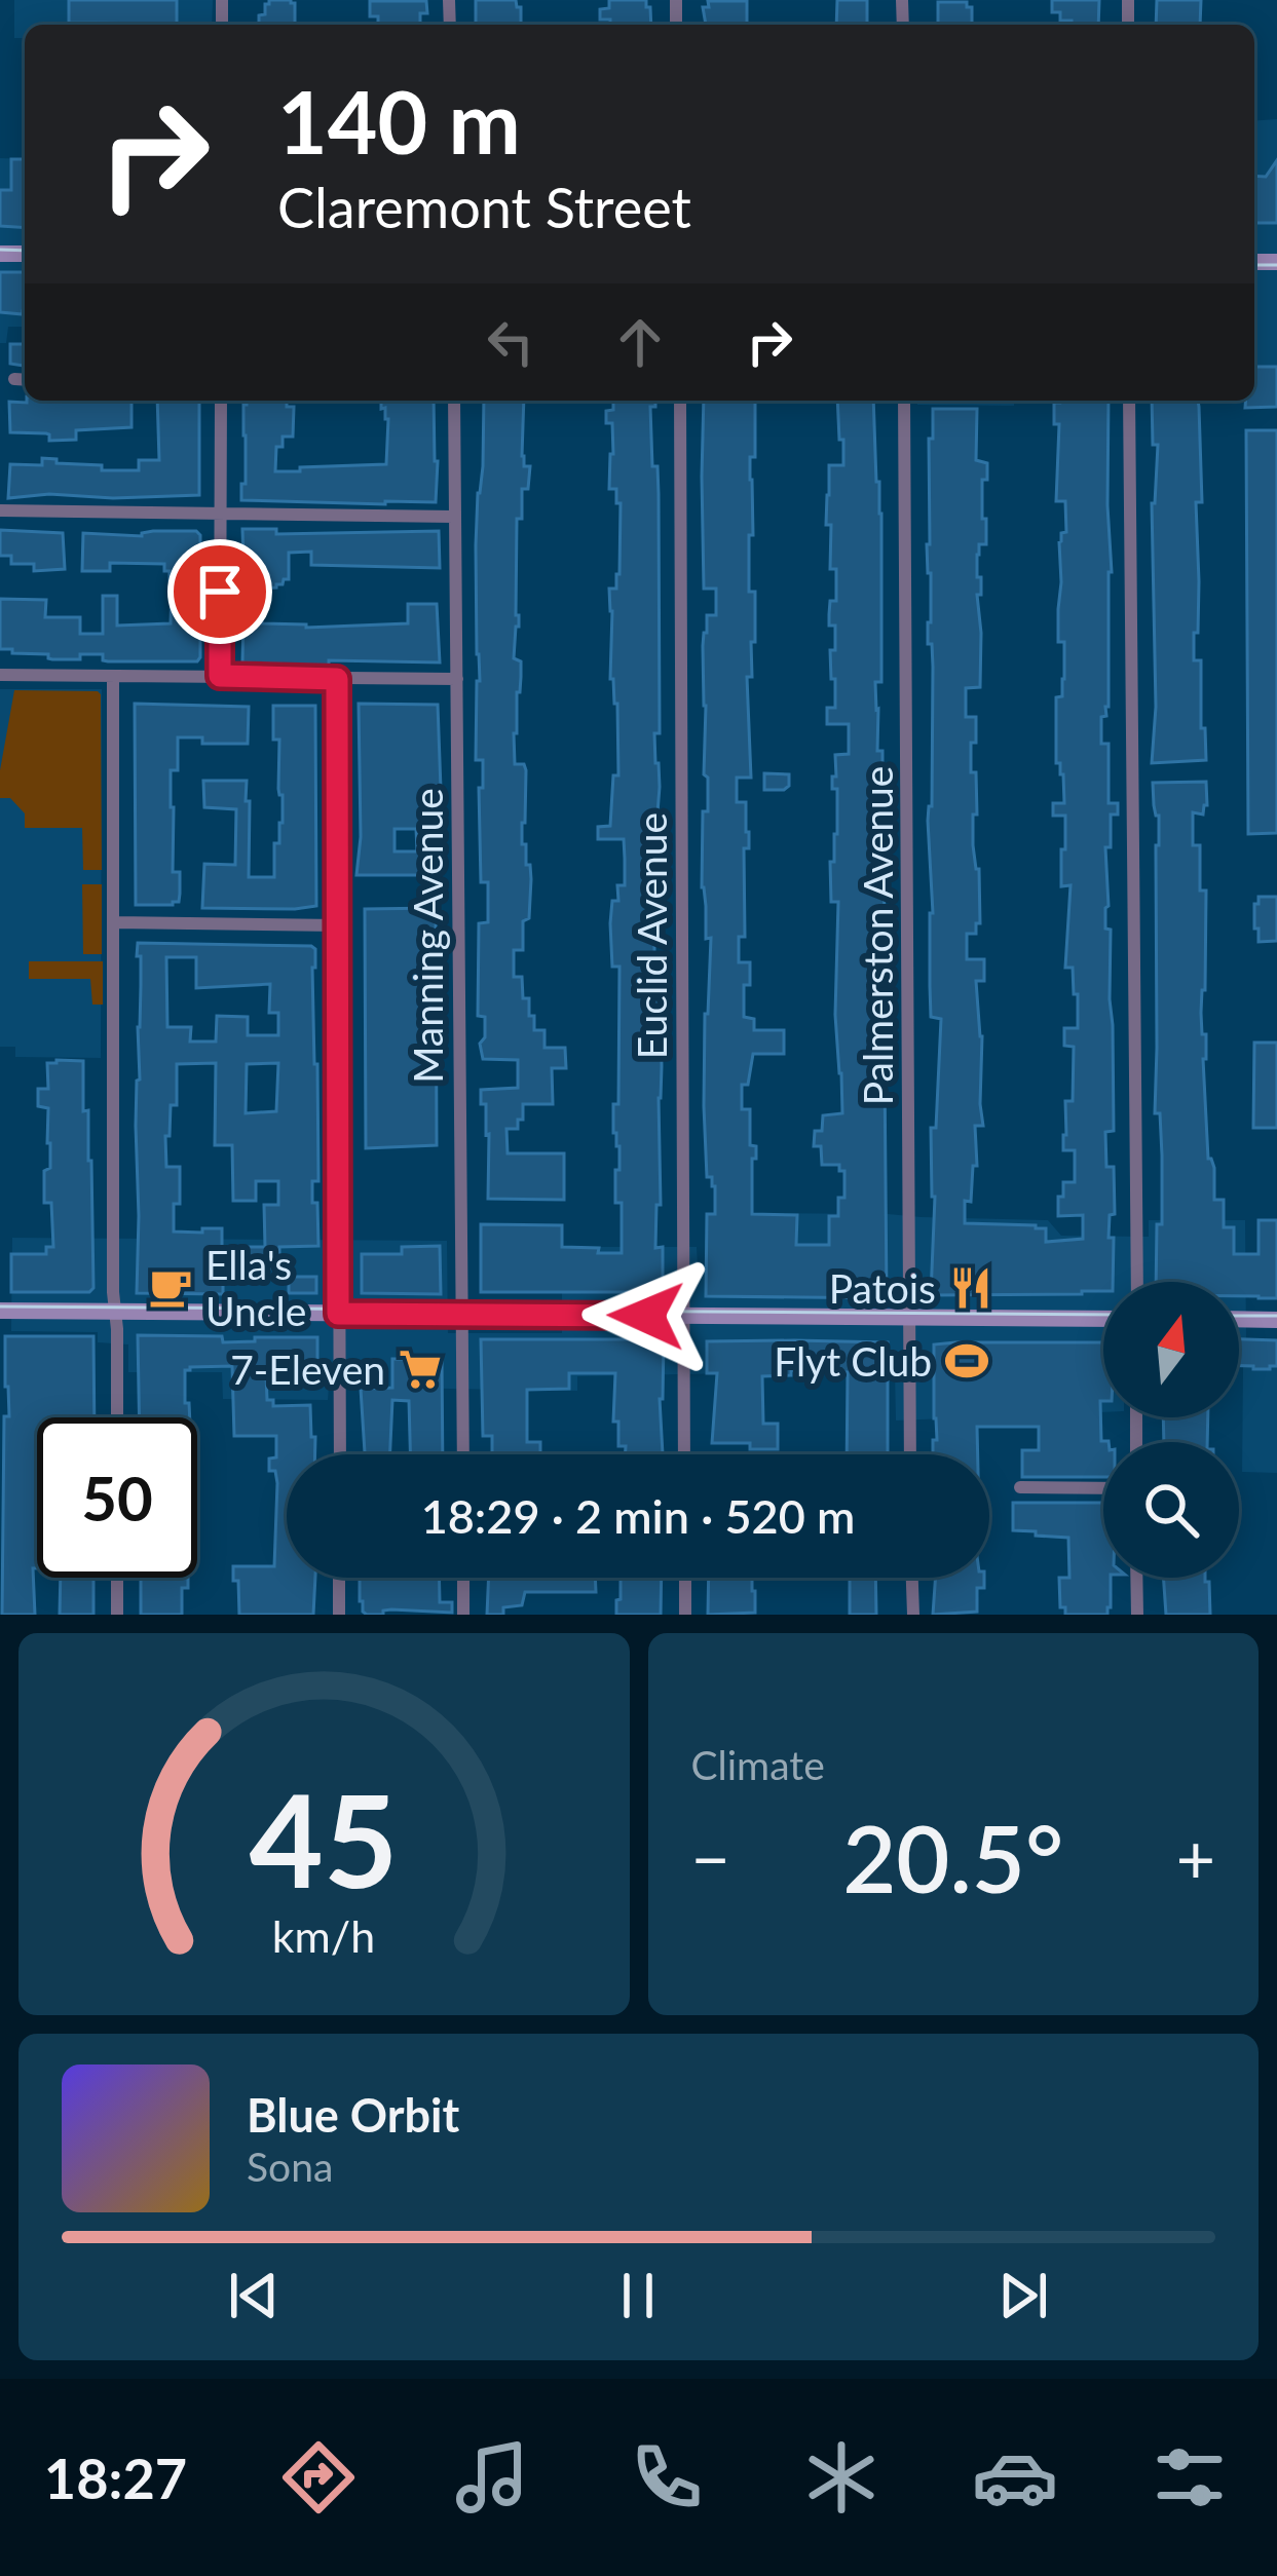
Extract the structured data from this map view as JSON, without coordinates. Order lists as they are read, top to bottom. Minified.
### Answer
{"streets":{"street":["Manning Avenue","Euclid Avenue","Palmerston Avenue"]},"places":{"cafe":["Ella's Uncle"],"restaurant":["Patois"],"sports":["Flyt Club"],"supermarket":["7-Eleven"]},"north":"top","page":{"turn":["140 m","Claremont Street"],"limit":"50","trip":"18:29 · 2 min · 520 m","tile":"Climate","heat":["−","20.5°","+"],"song":["Blue Orbit","Sona"],"tabs":"18:27","gauge":["45","km/h"]}}
